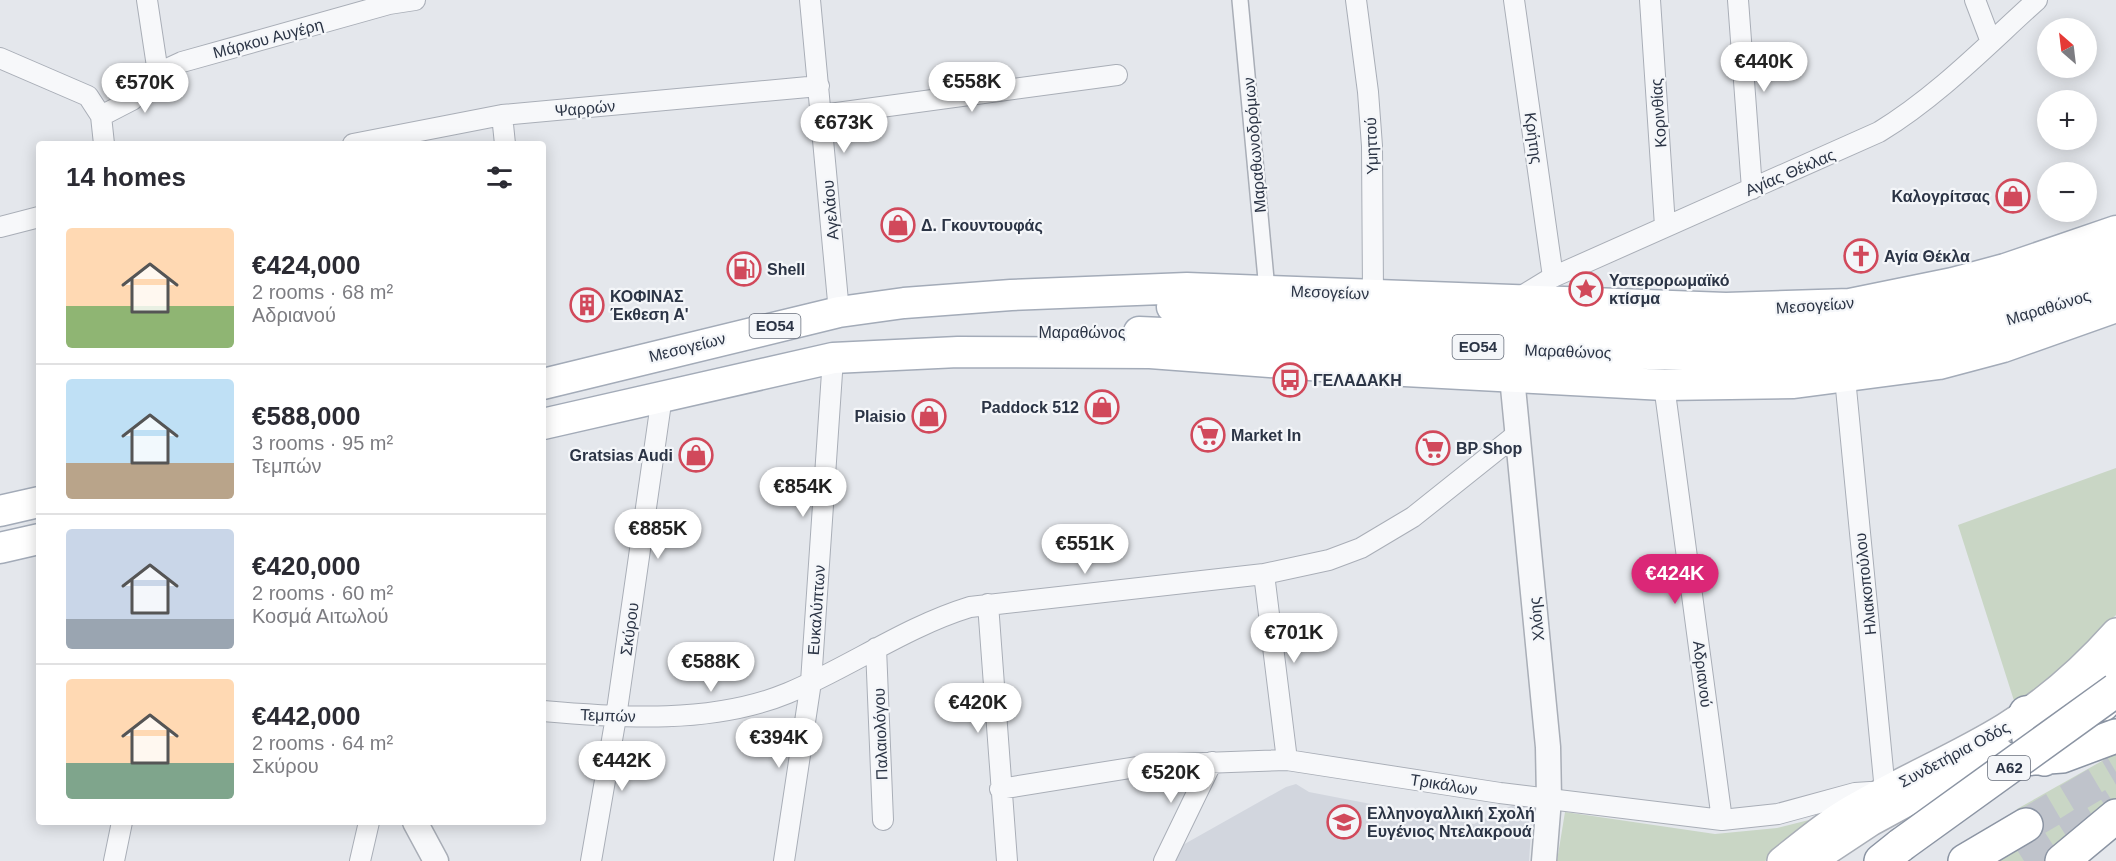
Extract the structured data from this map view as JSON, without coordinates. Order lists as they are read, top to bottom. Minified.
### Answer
{"streets":{"highway":["Α62"],"main road":["Μεσογείων","Μαραθώνος","ΕΟ54","Συνδετήρια Οδός"],"street":["Μάρκου Αυγέρη","Ψαρρών","Κορινθίας","Κρήτης","Μαραθωνοδρόμων","Υμηττού","Αγίας Θέκλας","Αγελάου","Ηλιακοπούλου","Ευκαλύπτων","Χλόης","Σκύρου","Αδριανού","Τεμπών","Παλαιολόγου","Τρικάλων"]},"crossings":[["Ψαρρών","Αγελάου"],["Κορινθίας","Αγίας Θέκλας"],["Κρήτης","Αγίας Θέκλας"],["Μαραθωνοδρόμων","Μεσογείων"],["Υμηττού","Μεσογείων"],["Αγίας Θέκλας","Μεσογείων"],["Αγελάου","Μεσογείων"],["Μεσογείων","Μαραθώνος"],["Μαραθώνος","ΕΟ54"],["Μαραθώνος","Ευκαλύπτων"],["ΕΟ54","Ηλιακοπούλου"],["ΕΟ54","Ευκαλύπτων"],["ΕΟ54","Χλόης"],["ΕΟ54","Σκύρου"],["ΕΟ54","Αδριανού"],["Ηλιακοπούλου","Συνδετήρια Οδός"],["Ηλιακοπούλου","Τρικάλων"],["Ευκαλύπτων","Τεμπών"],["Χλόης","Τεμπών"],["Χλόης","Τρικάλων"],["Σκύρου","Τεμπών"],["Αδριανού","Τρικάλων"],["Τεμπών","Παλαιολόγου"],["Συνδετήρια Οδός","Τρικάλων"]],"places":{"shop":["Καλογρίτσας","Δ. Γκουντουφάς","Paddock 512","Plaisio","Gratsias Audi"],"church":["Αγία Θέκλα"],"fuel station":["Shell"],"place":["Υστερορωμαϊκό κτίσμα"],"building":["ΚΟΦΙΝΑΣ Έκθεση Α'"],"bus stop":["ΓΕΛΑΔΑΚΗ"],"supermarket":["Market In","BP Shop"],"school or university":["Ελληνογαλλική Σχολή Ευγένιος Ντελακρουά"]},"north":"top left","page":{"map_buttons":["+","−"],"price":["€440K","€558K","€570K","€673K","€854K","€885K","€551K","€424K","€701K","€588K","€420K","€394K","€442K","€520K"],"heading":"14 homes","list":[{"name":"€424,000","note":"2 rooms · 68 m² · Αδριανού"},{"name":"€588,000","note":"3 rooms · 95 m² · Τεμπών"},{"name":"€420,000","note":"2 rooms · 60 m² · Κοσμά Αιτωλού"},{"name":"€442,000","note":"2 rooms · 64 m² · Σκύρου"}]}}
